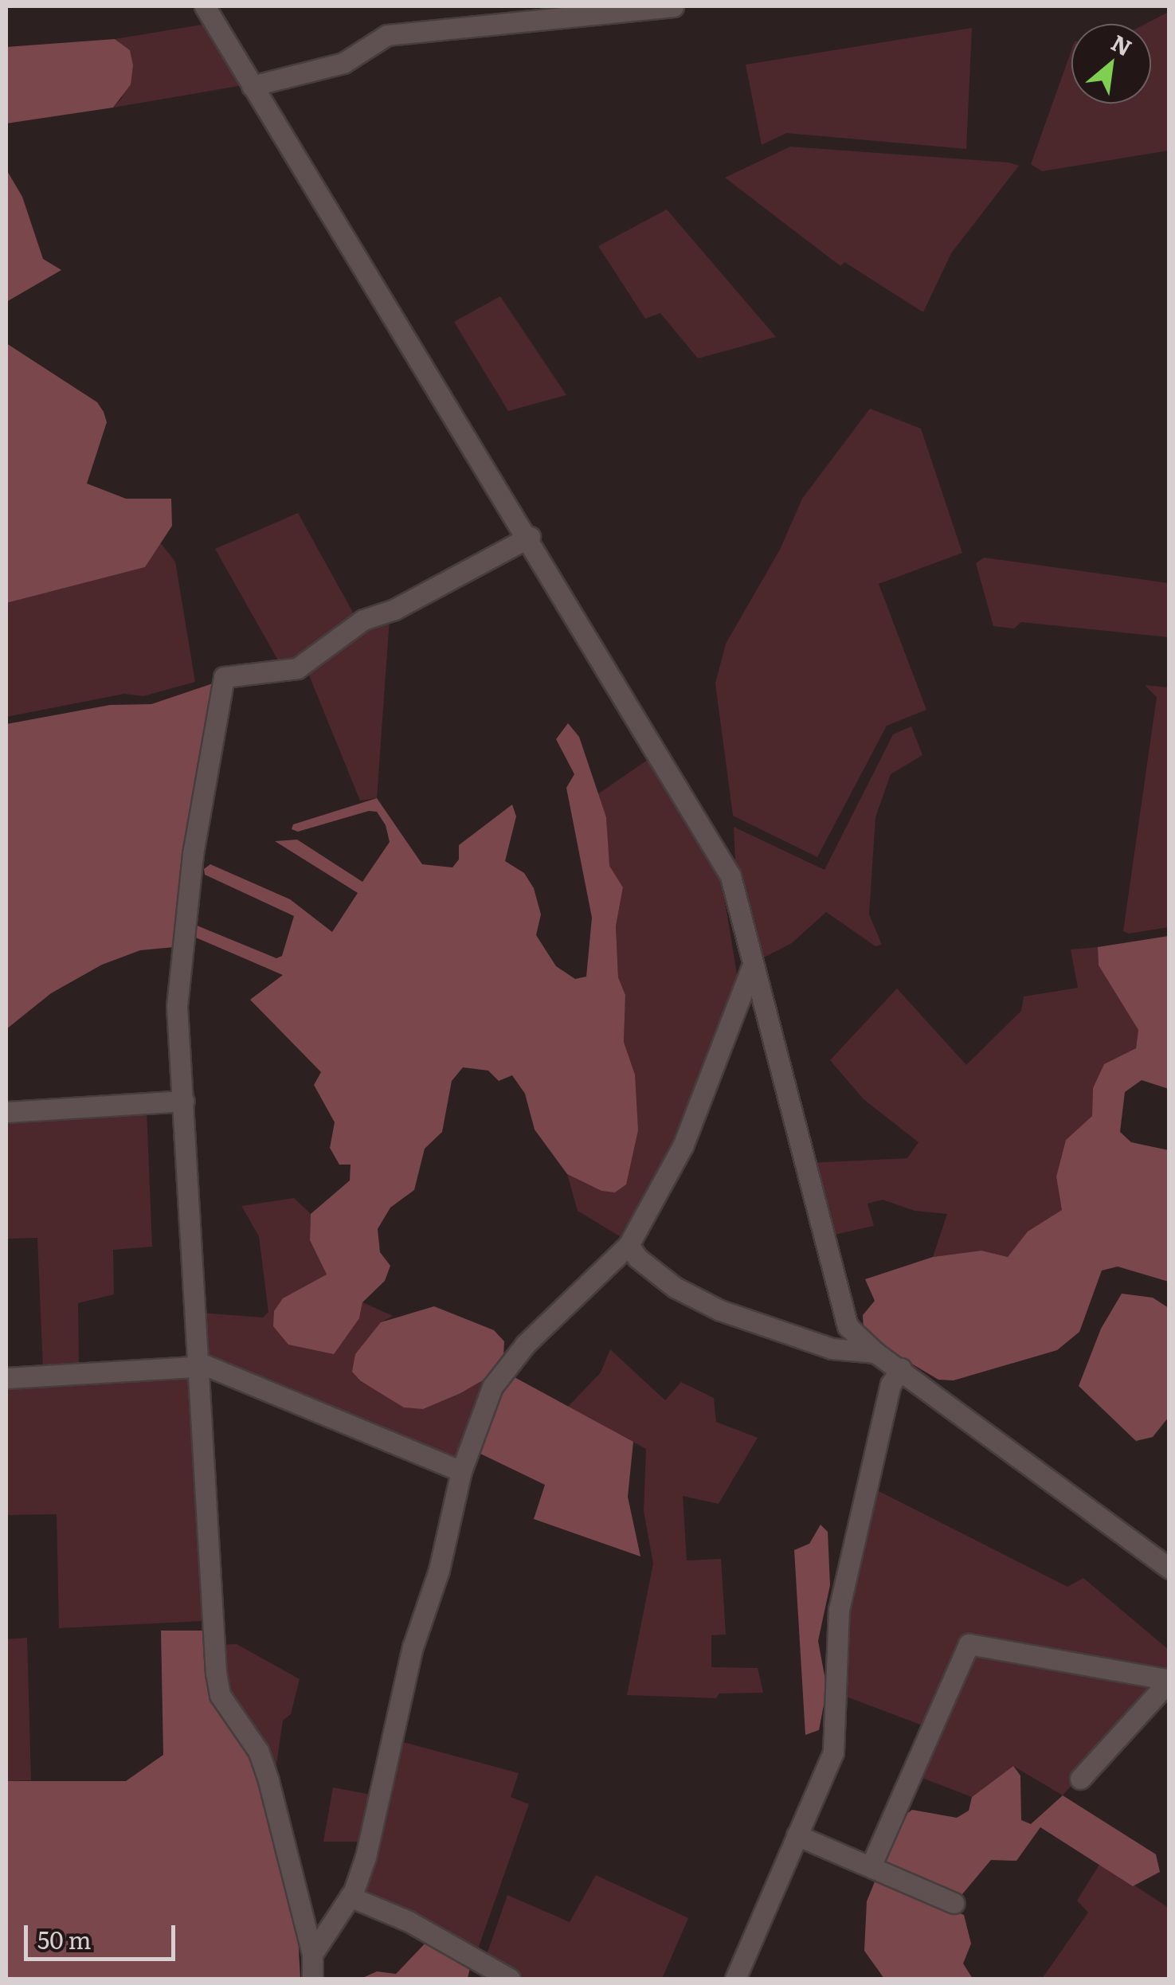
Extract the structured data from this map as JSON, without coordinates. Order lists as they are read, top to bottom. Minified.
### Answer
{"scale_bar":"50 m","north":"top right"}
